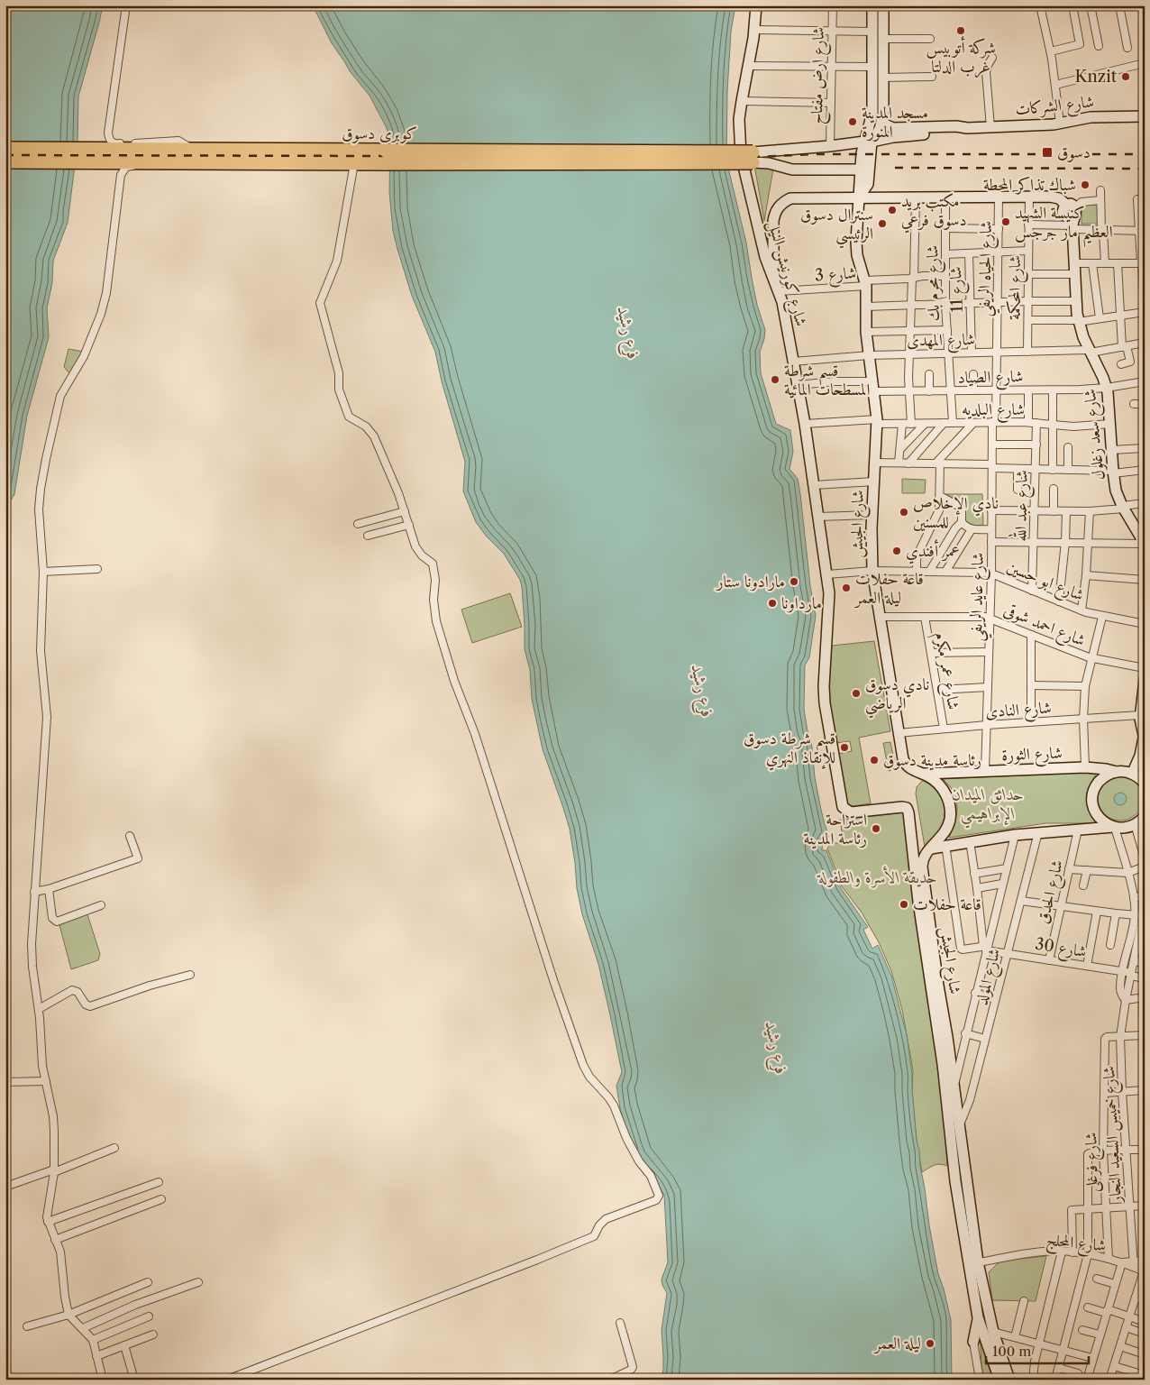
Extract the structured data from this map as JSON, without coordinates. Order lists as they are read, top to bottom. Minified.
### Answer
{"streets":{"highway":["كوبرى دسوق"],"main road":["شارع الشركات","شارع كورنيش النيل","شارع سعد زغلول","شارع الجيش","شارع الثورة"],"street":["شارع ارض مفتاح","شارع الحياه الريفي","شارع 3","شارع محرم بك","شارع المحكمة","شارع 11","شارع المهدى","شارع الصياد","شارع البلديه","شارع عبد الله","شارع ابو حسين","شارع عايد الريفي","شارع احمد شوقى","شارع عمر مكرم","شارع النادى","شارع الحدق","شارع 30","شارع المولد","شارع خميس السعيد النجار","شارع فرغلى","شارع المحلج"]},"crossings":[["شارع ارض مفتاح","شارع الشركات"],["شارع الشركات","كوبرى دسوق"],["شارع الشركات","شارع الجيش"],["شارع الحياه الريفي","شارع المهدى"],["شارع الحياه الريفي","شارع الصياد"],["شارع الحياه الريفي","شارع البلديه"],["شارع الحياه الريفي","شارع عايد الريفي"],["شارع كورنيش النيل","شارع 3"],["شارع كورنيش النيل","شارع المهدى"],["شارع كورنيش النيل","شارع الصياد"],["شارع كورنيش النيل","شارع البلديه"],["شارع كورنيش النيل","شارع الجيش"],["شارع كورنيش النيل","شارع ابو حسين"],["شارع 3","شارع محرم بك"],["شارع 3","شارع الجيش"],["شارع محرم بك","شارع المهدى"],["شارع محرم بك","شارع الصياد"],["شارع محرم بك","شارع البلديه"],["شارع المحكمة","شارع المهدى"],["شارع 11","شارع المهدى"],["شارع المهدى","شارع سعد زغلول"],["شارع المهدى","شارع الجيش"],["شارع الصياد","شارع سعد زغلول"],["شارع الصياد","شارع الجيش"],["شارع البلديه","شارع سعد زغلول"],["شارع البلديه","شارع عبد الله"],["شارع البلديه","شارع الجيش"],["شارع البلديه","شارع عايد الريفي"],["شارع عبد الله","شارع ابو حسين"],["شارع الجيش","شارع ابو حسين"],["شارع الجيش","شارع احمد شوقى"],["شارع الجيش","شارع النادى"],["شارع الجيش","شارع الثورة"],["شارع الجيش","شارع المولد"],["شارع الجيش","شارع المحلج"],["شارع ابو حسين","شارع عايد الريفي"],["شارع عايد الريفي","شارع احمد شوقى"],["شارع عايد الريفي","شارع النادى"],["شارع عايد الريفي","شارع الثورة"],["شارع احمد شوقى","شارع عمر مكرم"],["شارع عمر مكرم","شارع النادى"],["شارع الحدق","شارع 30"],["شارع 30","شارع المولد"],["شارع 30","شارع خميس السعيد النجار"],["شارع خميس السعيد النجار","شارع فرغلى"],["شارع خميس السعيد النجار","شارع المحلج"],["شارع فرغلى","شارع المحلج"]],"water":["فرع رشيد"],"parks":["حدائق الميدان الإبراهيمي","حديقة الأسرة والطفولة"],"places":{"other":["شركة أتوبيس غرب الدلتا","Knzit","مسجد المدينة المنورة","شباك تذاكر المحطة","مكتب بريد دسوق فرعي","كنيسة الشهيد العظيم مار جرجس","سنترال دسوق الرئيسي","قسم شرطة المسطحات المائية","نادي الإخلاص للمسنين","عمر أفندي","مارادونا ستار","قاعة حفلات ليلة العمر","مارداونا","نادي دسوق الرياضي","قسم شرطة دسوق للإنقاذ النهري","رئاسة مدينة دسوق","استراحة رئاسة المدينة","قاعة حفلات","ليلة العمر"],"transit":["دسوق"]},"scale_bar":"100 m"}
